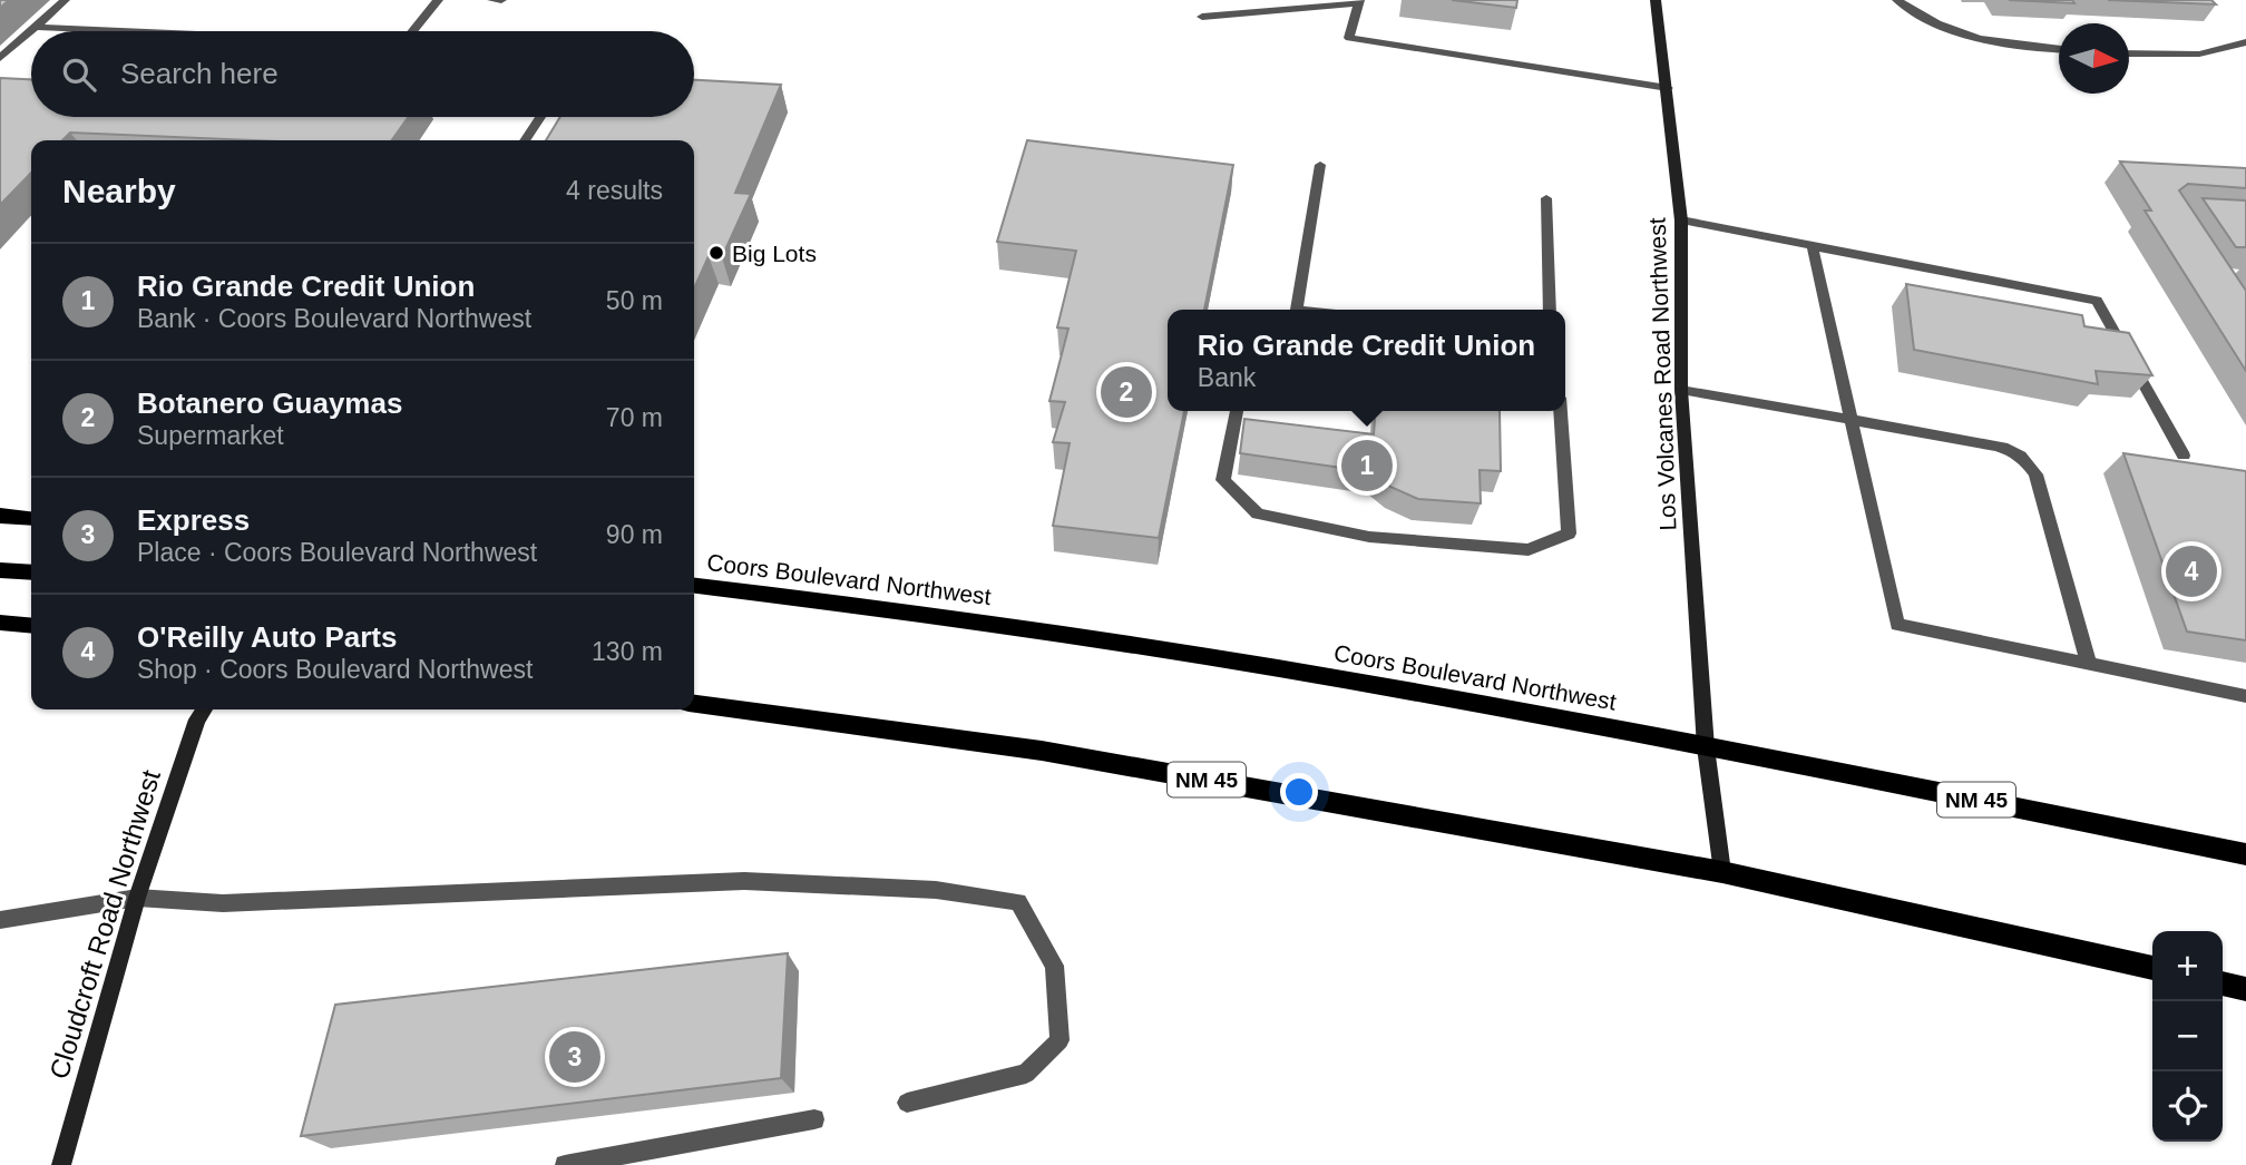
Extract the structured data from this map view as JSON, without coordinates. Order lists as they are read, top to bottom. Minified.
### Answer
{"streets":{"main road":["Coors Boulevard Northwest","NM 45"],"street":["Los Volcanes Road Northwest","Cloudcroft Road Northwest"]},"crossings":[["Los Volcanes Road Northwest","Coors Boulevard Northwest"],["Los Volcanes Road Northwest","NM 45"]],"places":["Big Lots"],"north":"right","page":{"search":"Search here","heading":["Nearby","4 results"],"list":[{"mark":"1","name":"Rio Grande Credit Union","note":"Bank · Coors Boulevard Northwest","value":"50 m"},{"mark":"2","name":"Botanero Guaymas","note":"Supermarket","value":"70 m"},{"mark":"3","name":"Express","note":"Place · Coors Boulevard Northwest","value":"90 m"},{"mark":"4","name":"O'Reilly Auto Parts","note":"Shop · Coors Boulevard Northwest","value":"130 m"}],"popup":["Rio Grande Credit Union","Bank"],"pins":["2","1","4","3"],"map_buttons":["+","−"]}}
